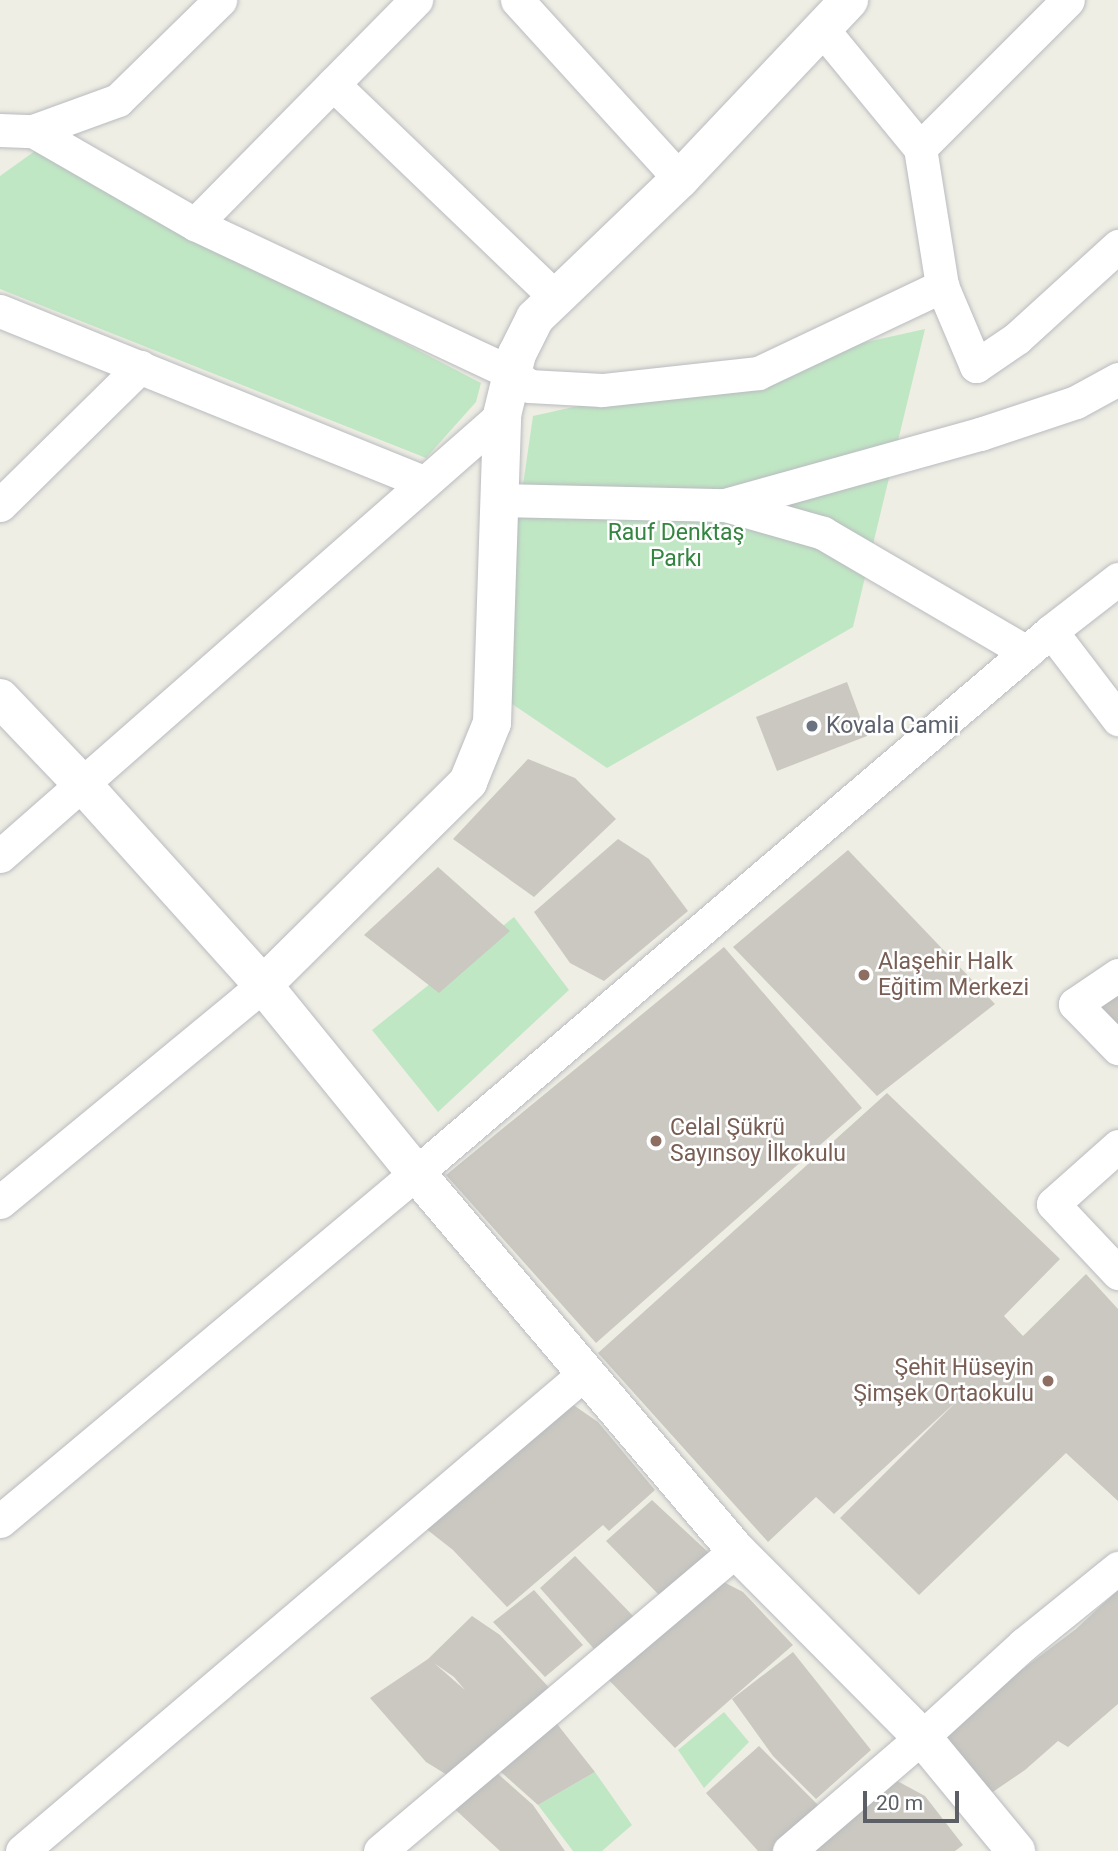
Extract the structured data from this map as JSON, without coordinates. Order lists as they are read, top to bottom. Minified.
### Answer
{"parks":["Rauf Denktaş Parkı"],"places":["Kovala Camii","Alaşehir Halk Eğitim Merkezi","Celal Şükrü Sayınsoy İlkokulu","Şehit Hüseyin Şimşek Ortaokulu"],"scale_bar":"20 m"}
